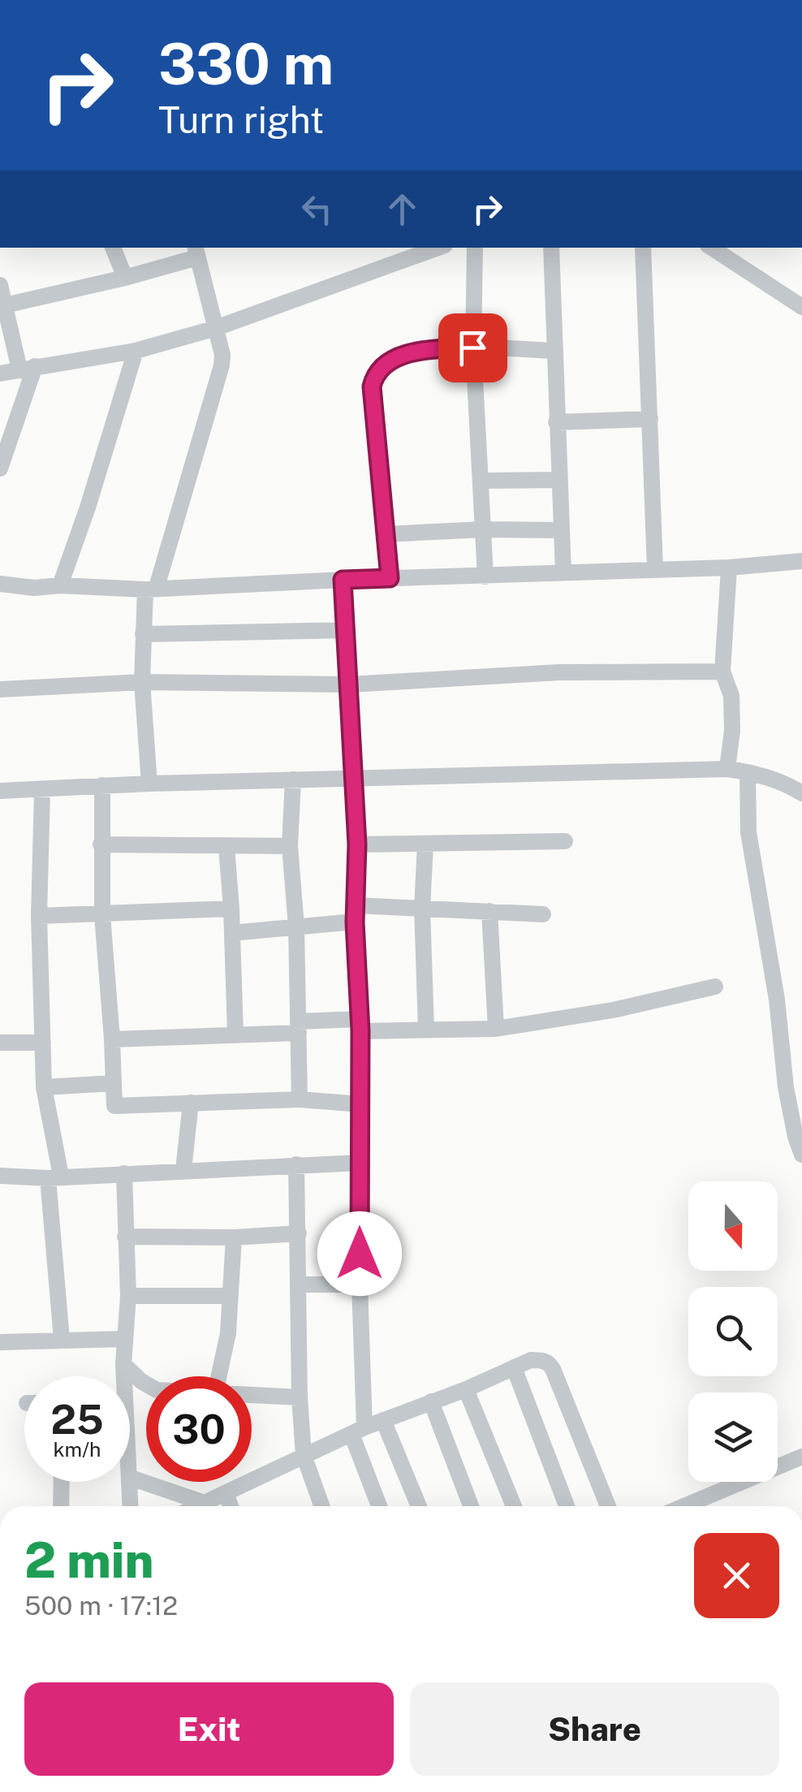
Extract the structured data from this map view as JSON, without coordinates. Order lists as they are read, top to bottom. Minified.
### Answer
{"north":"bottom","page":{"turn":["330 m","Turn right"],"speed":"25 km/h","limit":"30","heading":["2 min","500 m · 17:12"],"buttons":["Exit","Share"]}}
